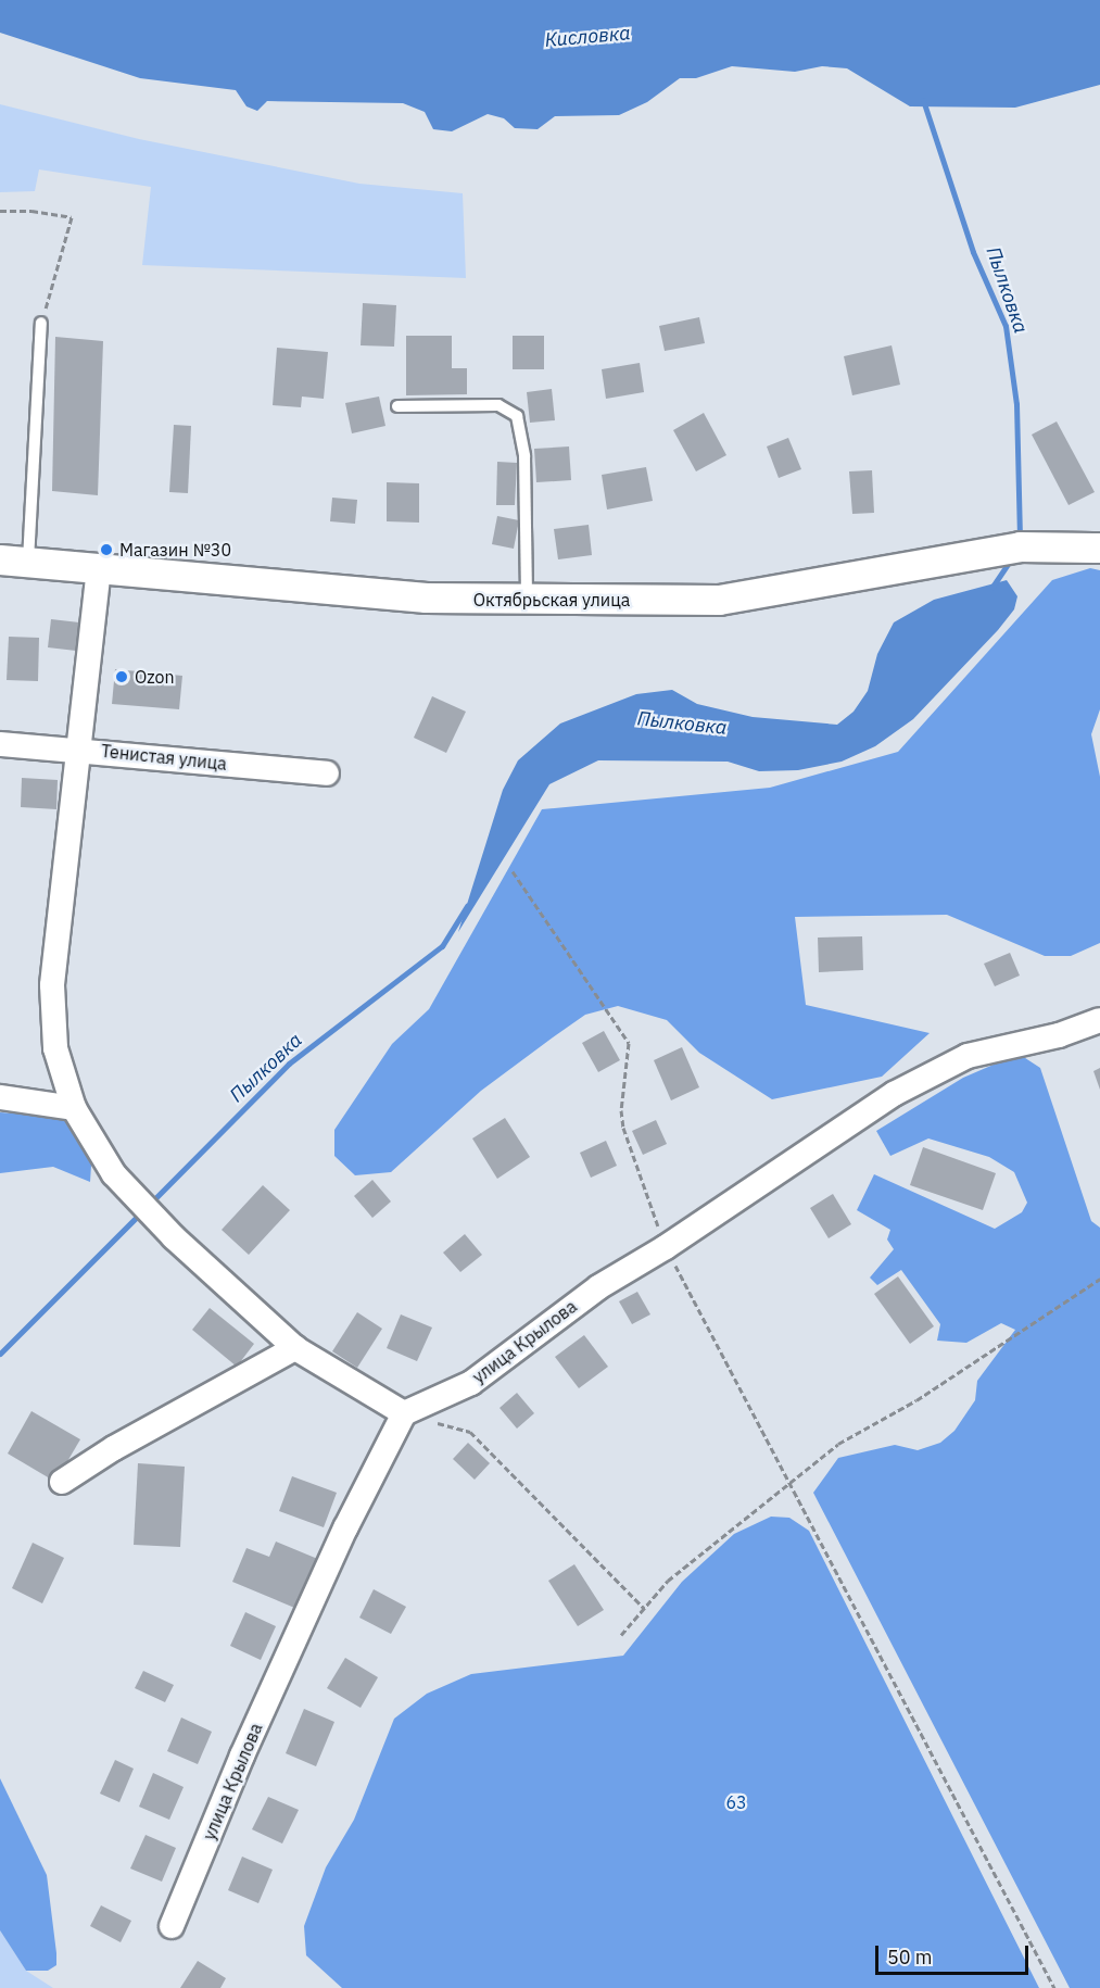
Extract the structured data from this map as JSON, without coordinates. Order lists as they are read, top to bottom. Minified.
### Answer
{"streets":{"street":["Октябрьская улица","Тенистая улица","улица Крылова"]},"water":["Кисловка","Пылковка"],"parks":["63"],"places":["Магазин №30","Ozon"],"scale_bar":"50 m"}
